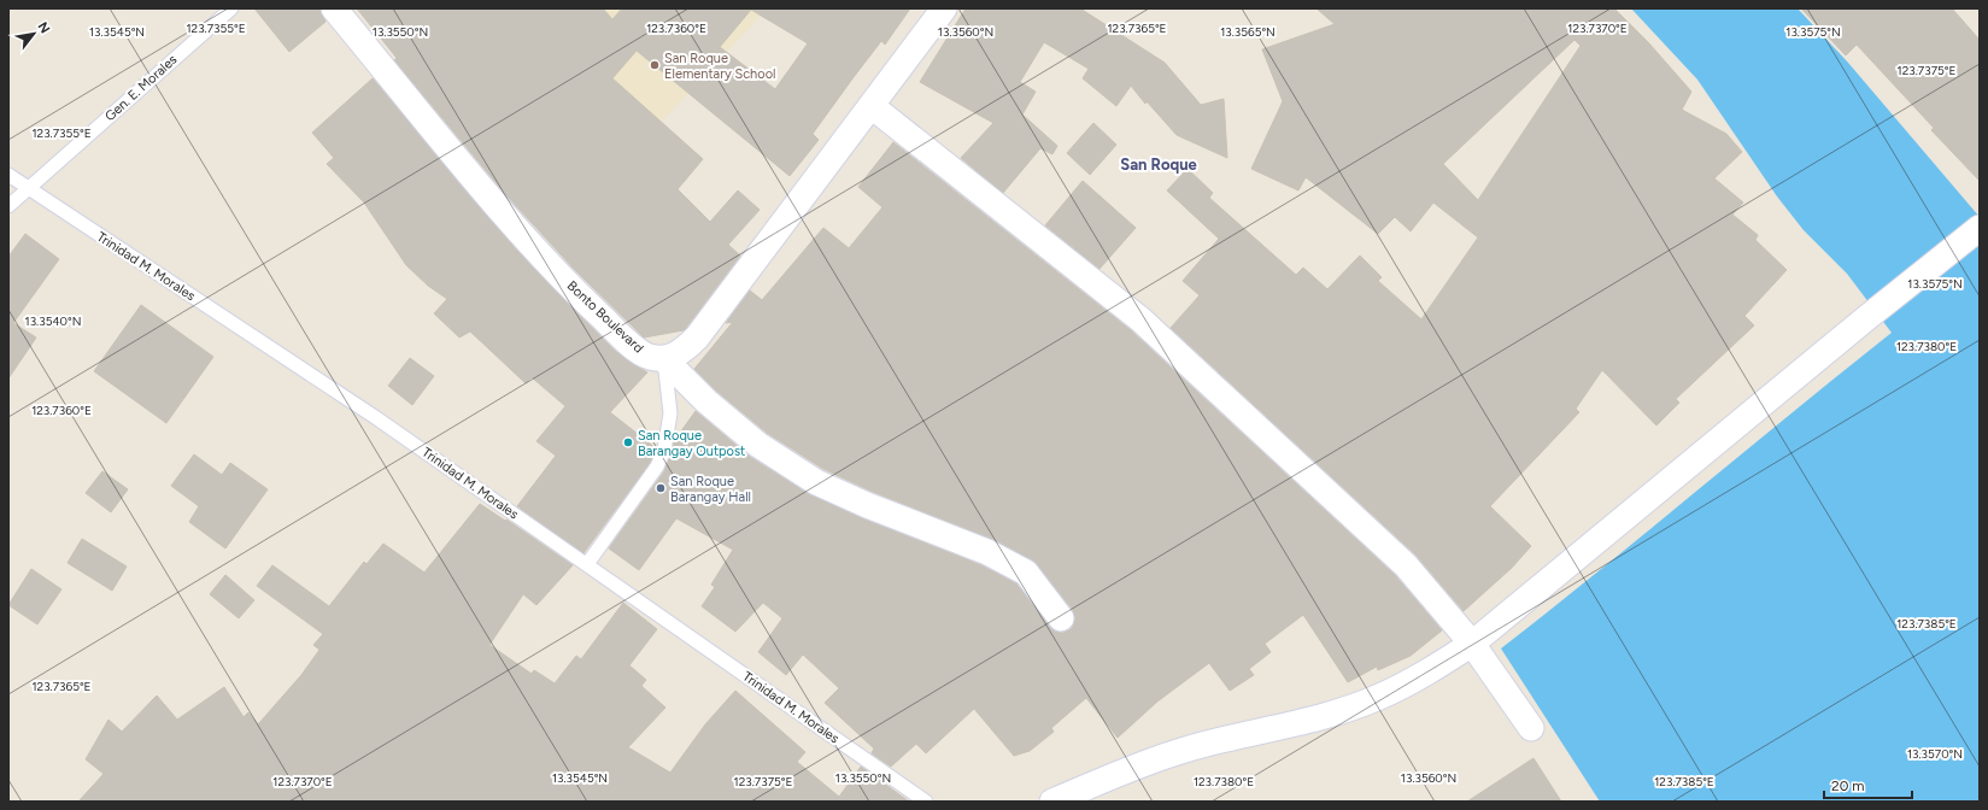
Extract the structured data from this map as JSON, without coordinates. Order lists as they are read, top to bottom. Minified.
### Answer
{"streets":{"street":["Bonto Boulevard"],"lane":["Gen. E. Morales","Trinidad M. Morales"]},"crossings":[["Gen. E. Morales","Trinidad M. Morales"]],"districts":["San Roque"],"places":["San Roque Elementary School","San Roque Barangay Outpost","San Roque Barangay Hall"],"scale_bar":"20 m","north":"top right","coordinates":["123.7355°E","123.7360°E","123.7365°E","123.7370°E","13.3545°N","13.3550°N","13.3560°N","13.3565°N","13.3575°N","123.7375°E","13.3540°N","123.7380°E","123.7385°E","13.3570°N"]}
